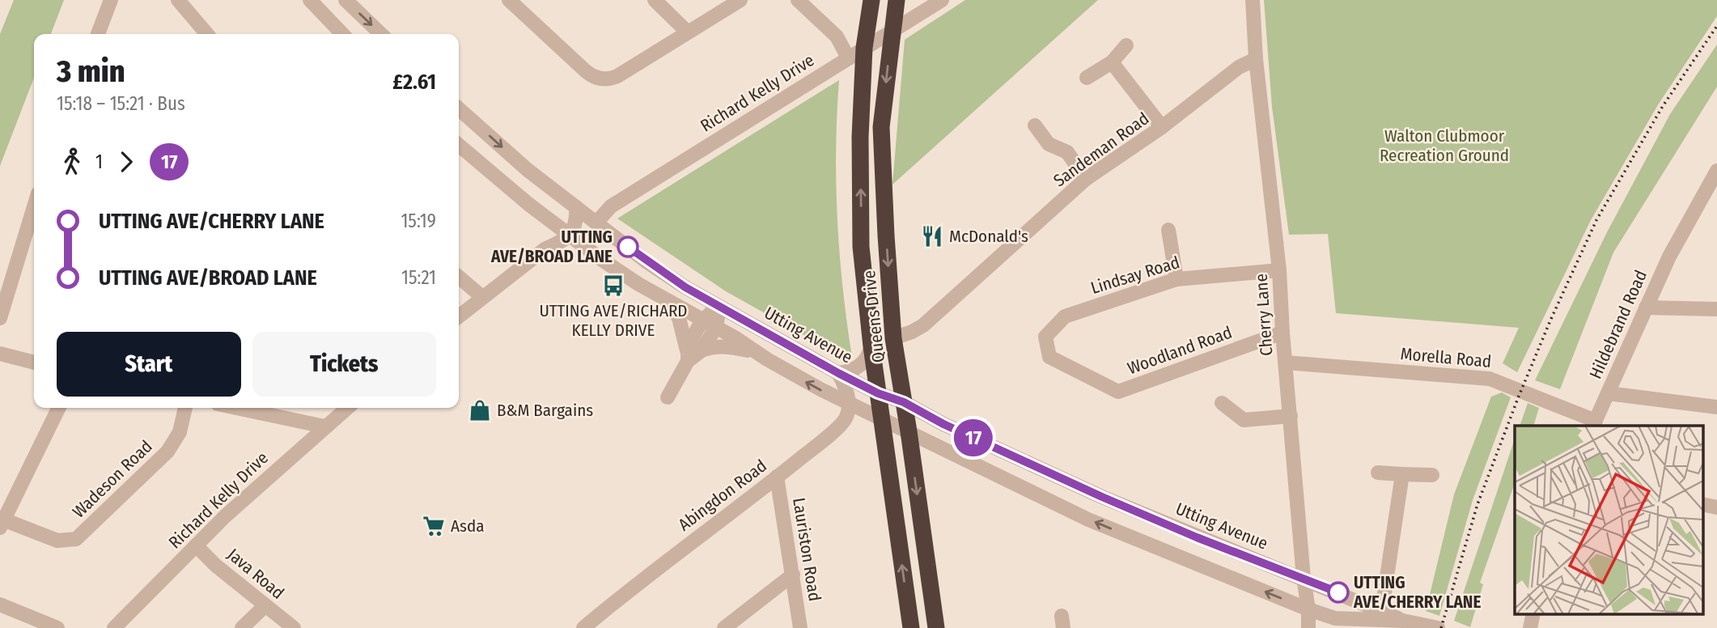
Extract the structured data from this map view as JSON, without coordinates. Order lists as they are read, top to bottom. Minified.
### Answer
{"streets":{"highway":["Queens Drive"],"street":["Richard Kelly Drive","Sandeman Road","Lindsay Road","Cherry Lane","Hildebrand Road","Utting Avenue","Woodland Road","Morella Road","Wadeson Road","Abingdon Road","Lauriston Road","Java Road"]},"crossings":[["Richard Kelly Drive","Queens Drive"],["Richard Kelly Drive","Utting Avenue"],["Richard Kelly Drive","Java Road"],["Sandeman Road","Cherry Lane"],["Sandeman Road","Queens Drive"],["Lindsay Road","Cherry Lane"],["Lindsay Road","Woodland Road"],["Cherry Lane","Utting Avenue"],["Cherry Lane","Woodland Road"],["Cherry Lane","Morella Road"],["Queens Drive","Utting Avenue"],["Hildebrand Road","Morella Road"],["Utting Avenue","Abingdon Road"],["Abingdon Road","Lauriston Road"]],"parks":["Walton Clubmoor Recreation Ground"],"places":{"restaurant":["McDonald's"],"other":["UTTING AVE/BROAD LANE","UTTING AVE/CHERRY LANE"],"bus stop":["UTTING AVE/RICHARD KELLY DRIVE"],"shop":["B&M Bargains"],"supermarket":["Asda"]},"lines":["bus line 17"],"page":{"on_map":"17","heading":["3 min","15:18 – 15:21 · Bus","£2.61"],"legs":["1","17"],"list":[{"name":"UTTING AVE/CHERRY LANE","value":"15:19"},{"name":"UTTING AVE/BROAD LANE","value":"15:21"}],"buttons":["Start","Tickets"]}}
